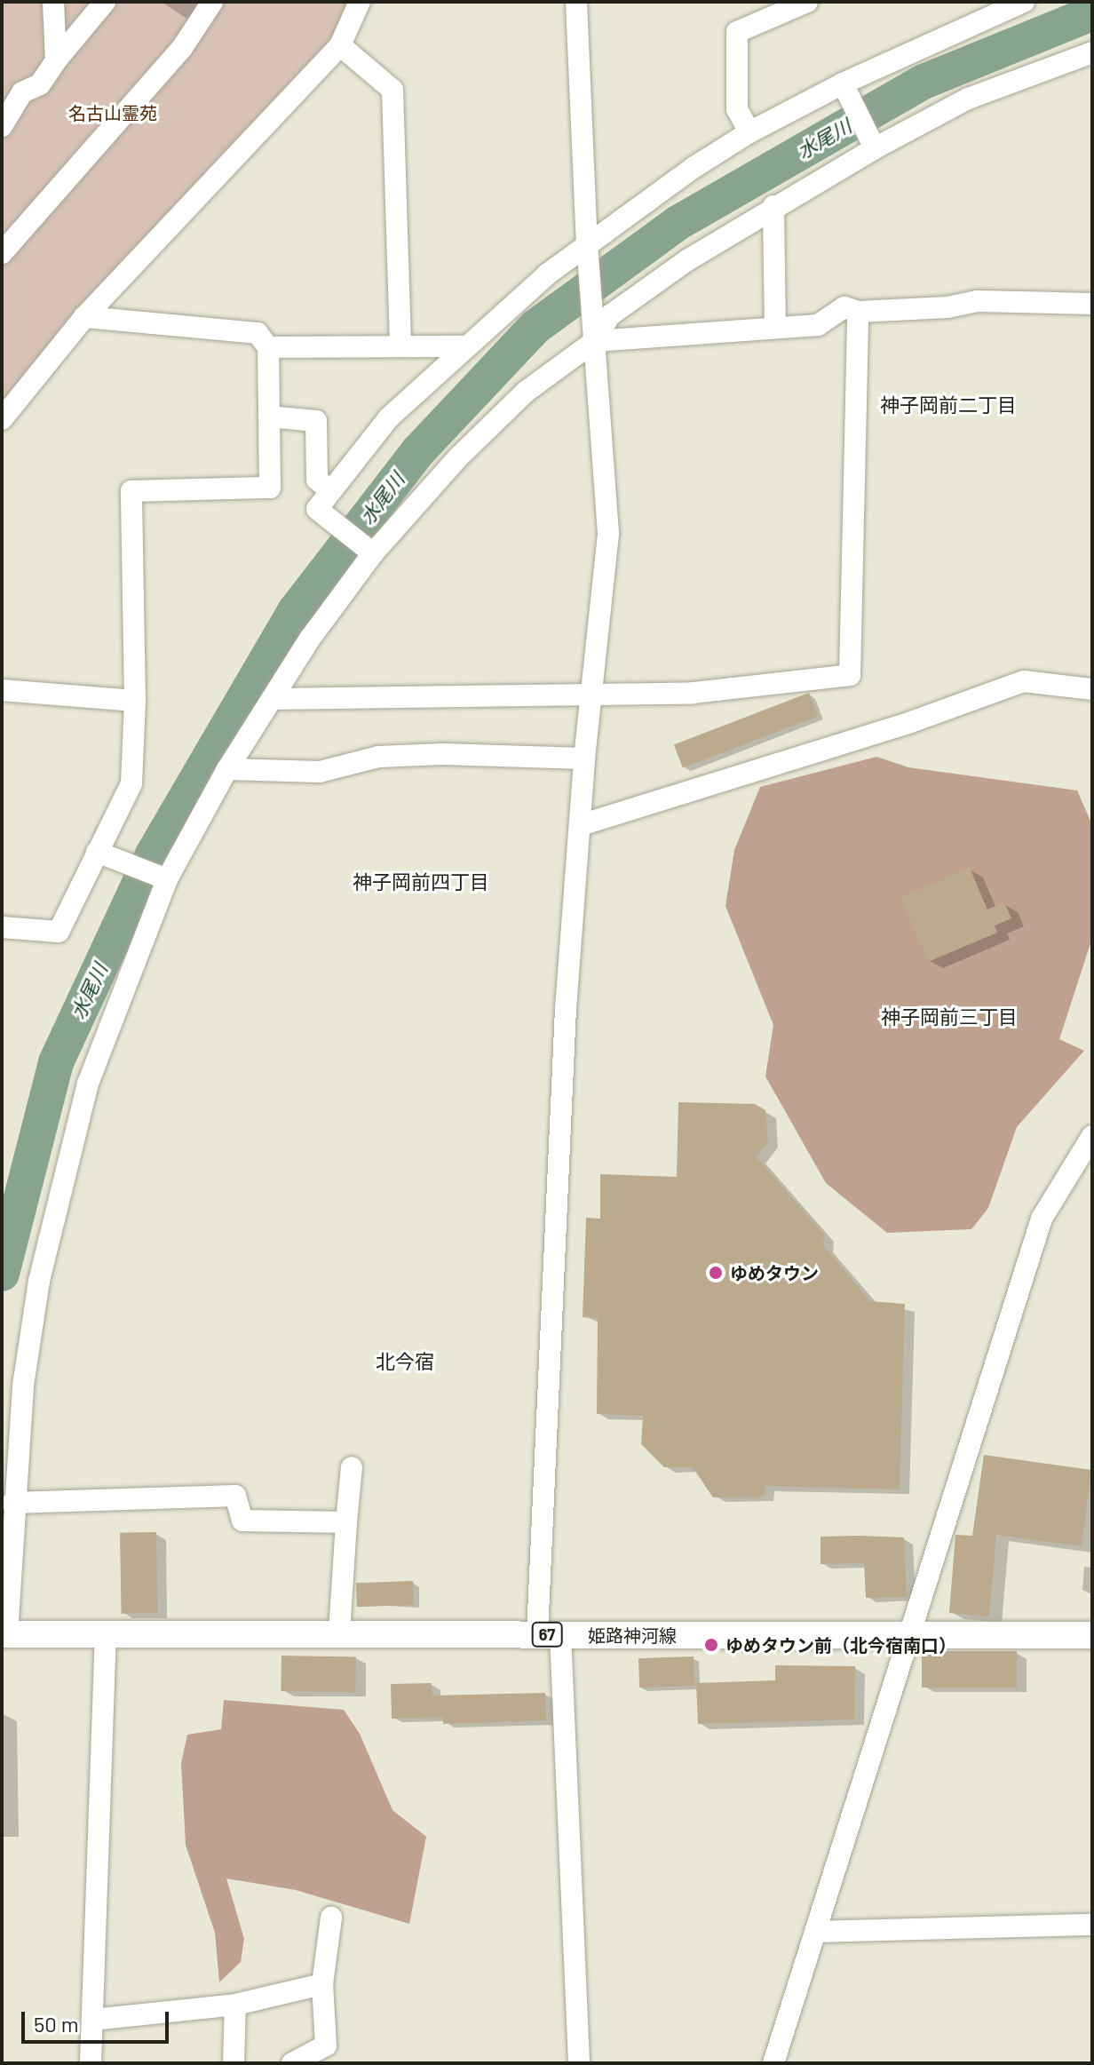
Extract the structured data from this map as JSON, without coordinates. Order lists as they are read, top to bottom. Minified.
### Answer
{"streets":{"main road":["67","姫路神河線"]},"districts":["神子岡前二丁目","神子岡前四丁目","神子岡前三丁目","北今宿"],"water":["水尾川"],"parks":["名古山霊苑"],"places":["ゆめタウン","ゆめタウン前（北今宿南口）"],"scale_bar":"50 m"}
